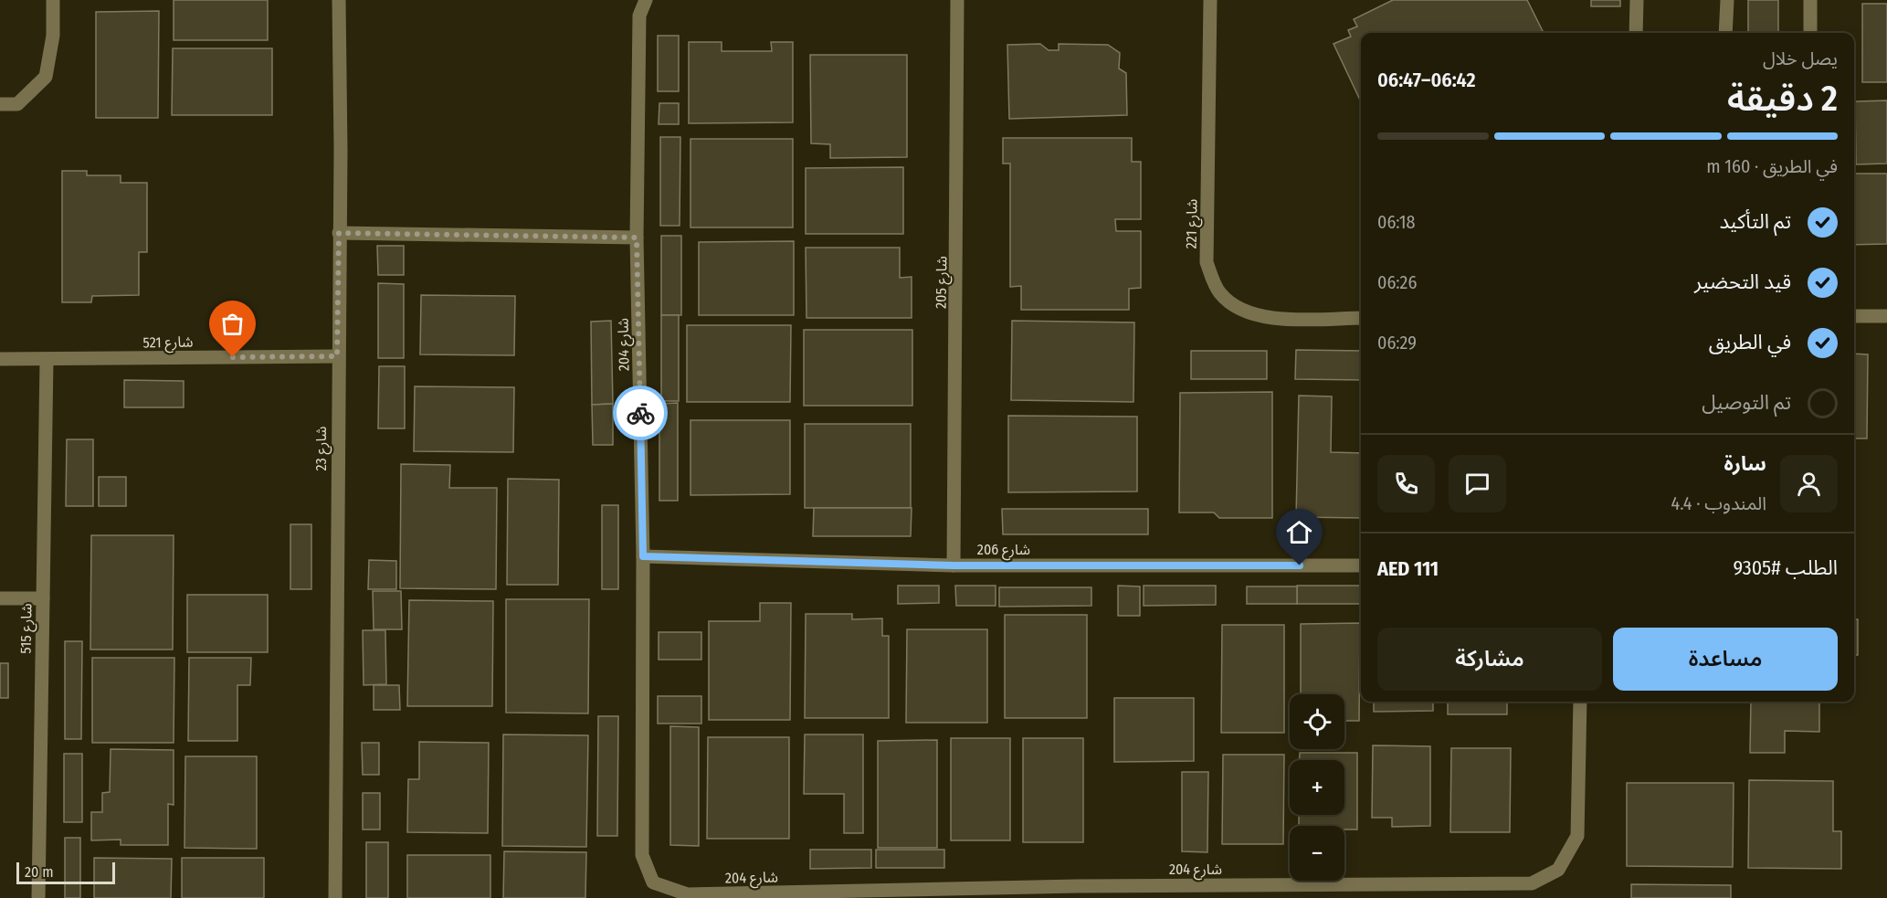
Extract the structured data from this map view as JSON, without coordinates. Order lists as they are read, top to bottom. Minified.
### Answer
{"streets":{"street":["شارع 221","شارع 205","شارع 521","شارع 204","شارع 23","شارع 206","شارع 515"]},"crossings":[["شارع 205","شارع 206"],["شارع 521","شارع 23"],["شارع 521","شارع 515"],["شارع 204","شارع 206"]],"scale_bar":"20 m","page":{"heading":["2 دقيقة","يصل خلال","06:42–06:47"],"panel":["سارة","المندوب · 4.4","الطلب #9305","AED 111"],"bar":"في الطريق · 160 m","list":[["تم التأكيد","06:18"],["قيد التحضير","06:26"],["في الطريق","06:29"],"تم التوصيل"],"buttons":["مساعدة","مشاركة"],"map_buttons":["+","−"],"scale":"20 m"}}
